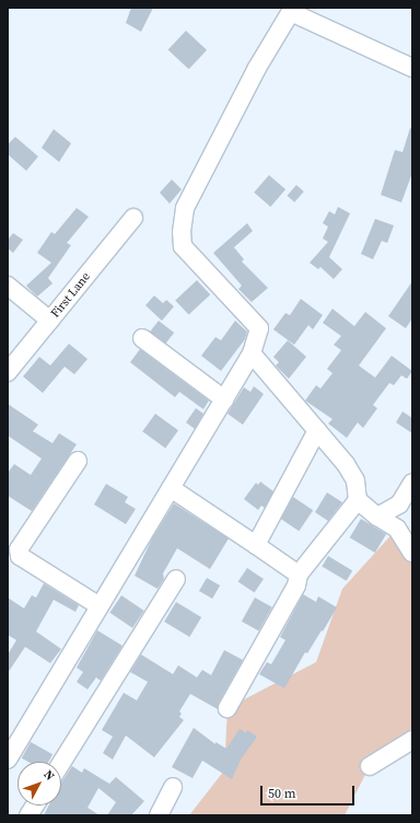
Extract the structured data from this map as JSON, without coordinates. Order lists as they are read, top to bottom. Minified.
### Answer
{"streets":{"street":["First Lane"]},"scale_bar":"50 m","north":"top right"}
